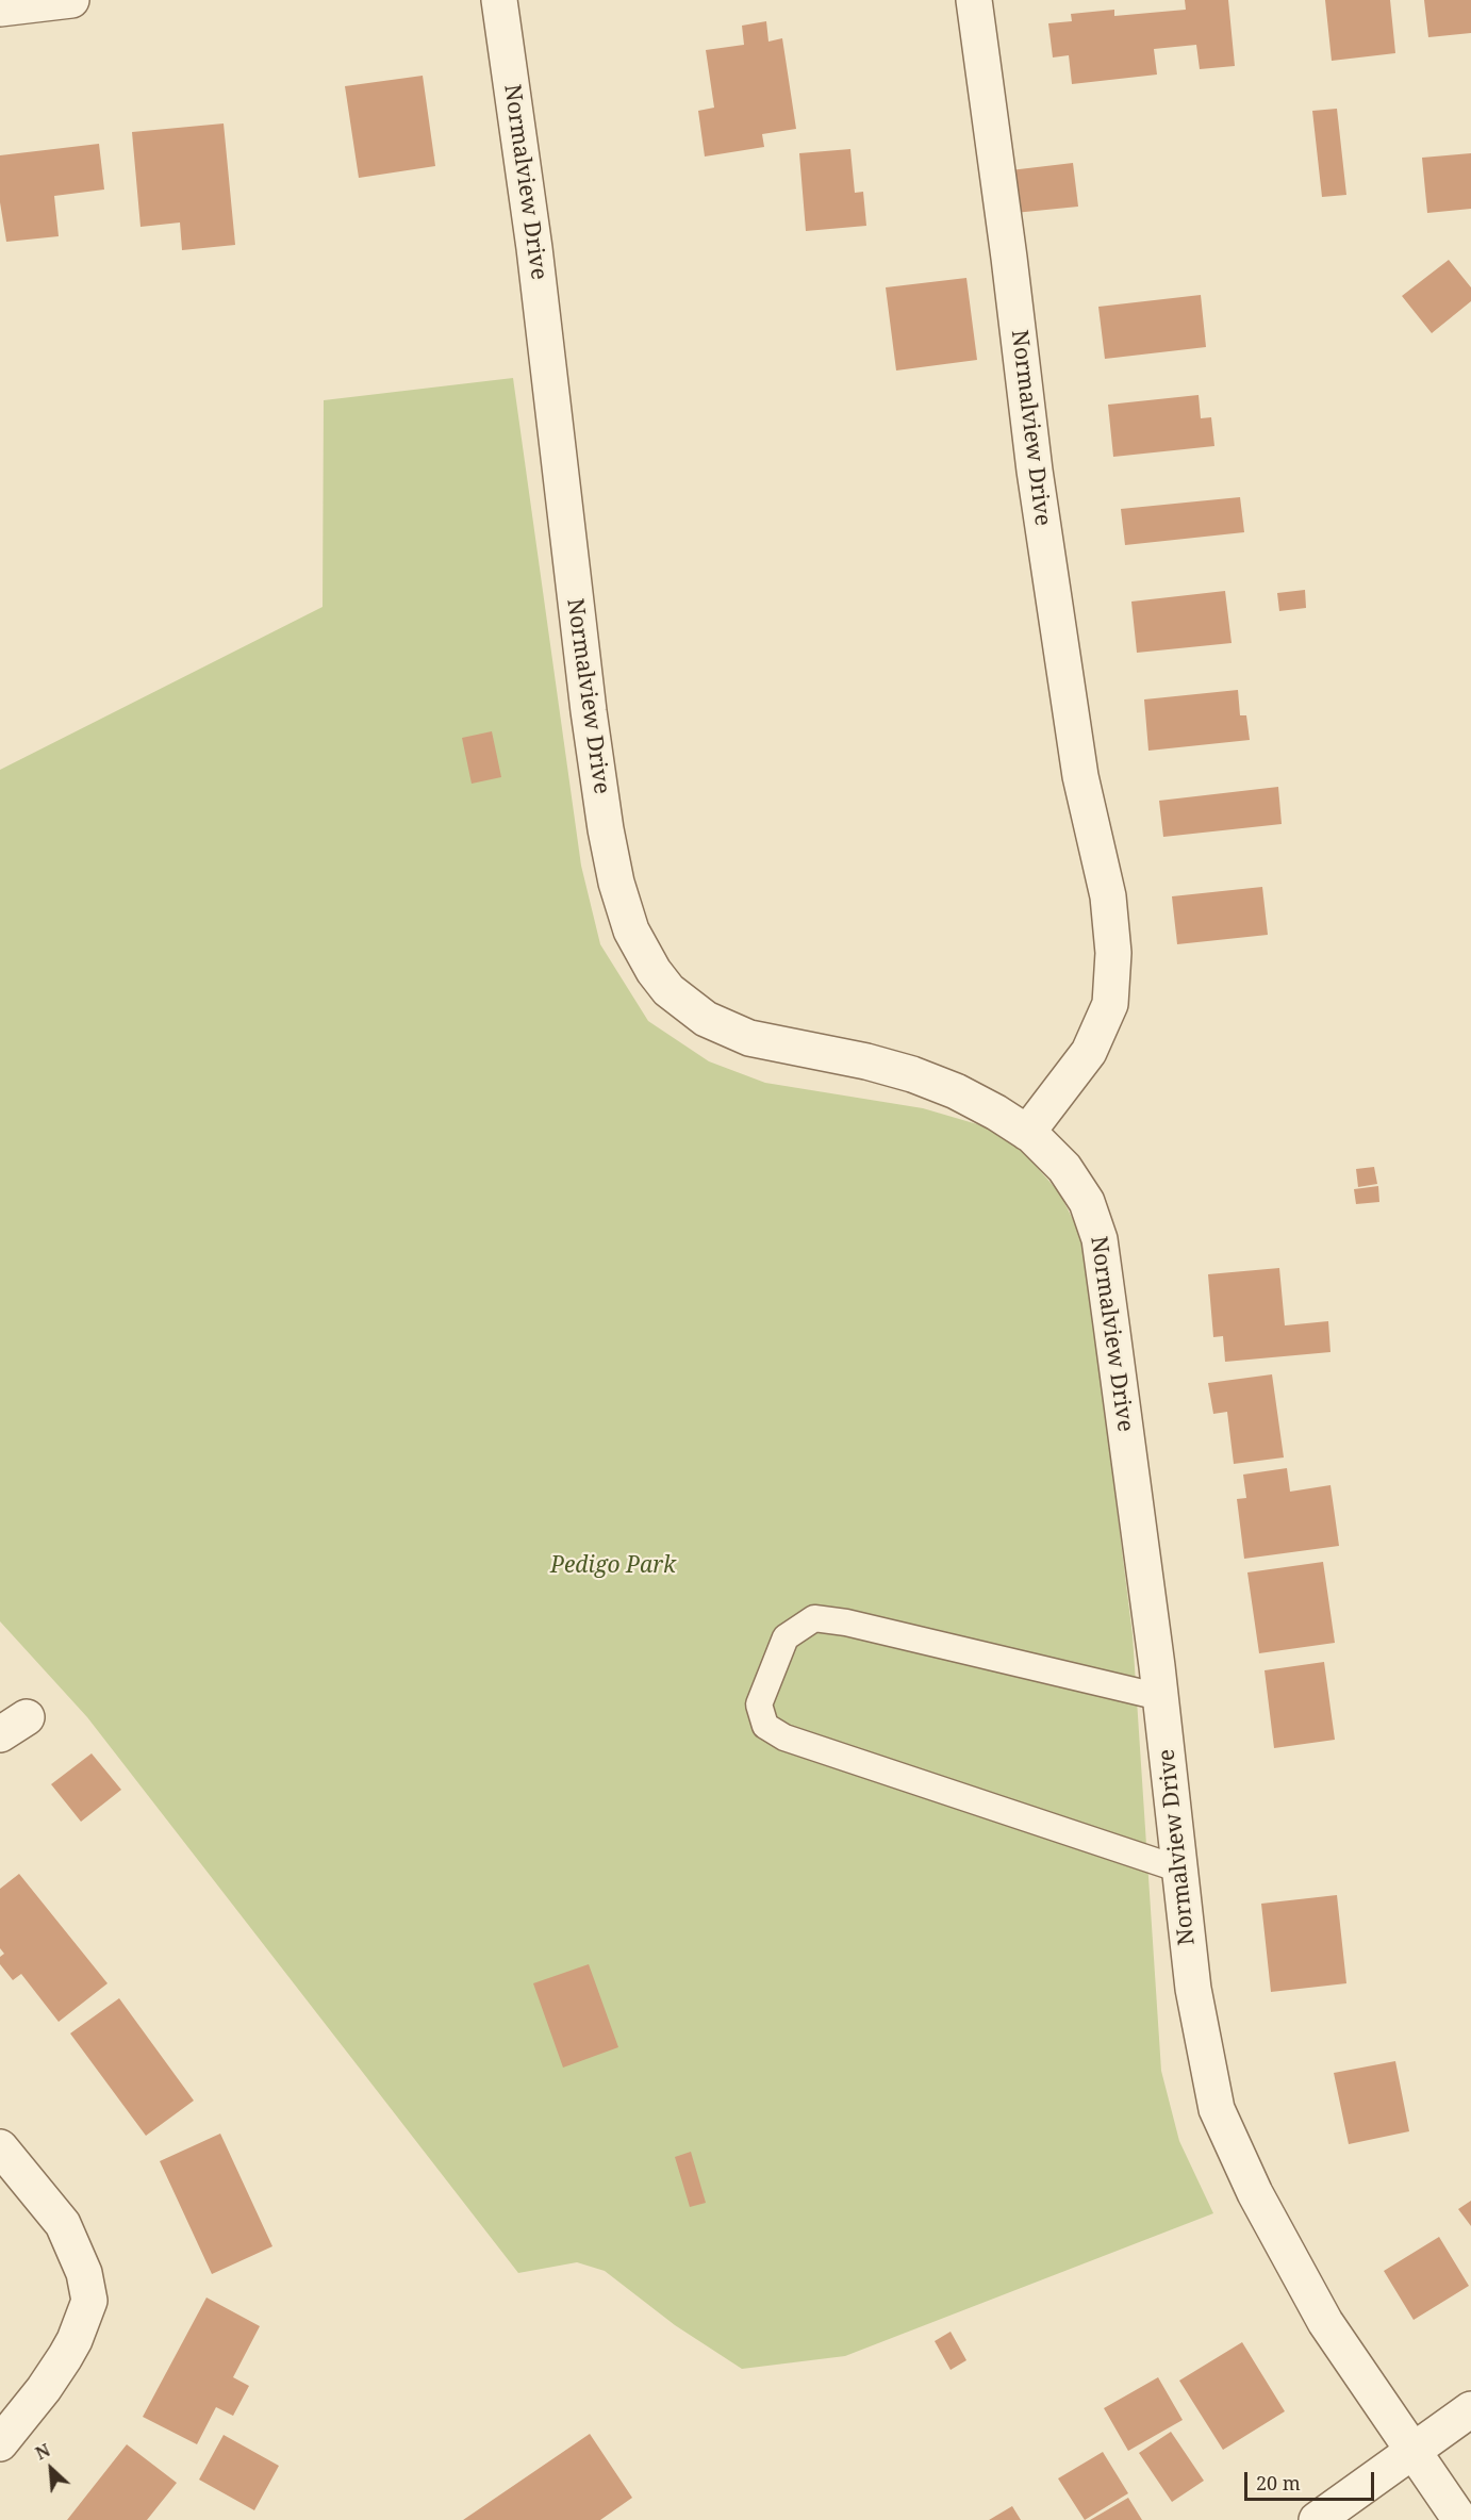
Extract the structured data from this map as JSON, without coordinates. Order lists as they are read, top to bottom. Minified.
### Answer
{"streets":{"street":["Normalview Drive"]},"parks":["Pedigo Park"],"scale_bar":"20 m","north":"top left"}
